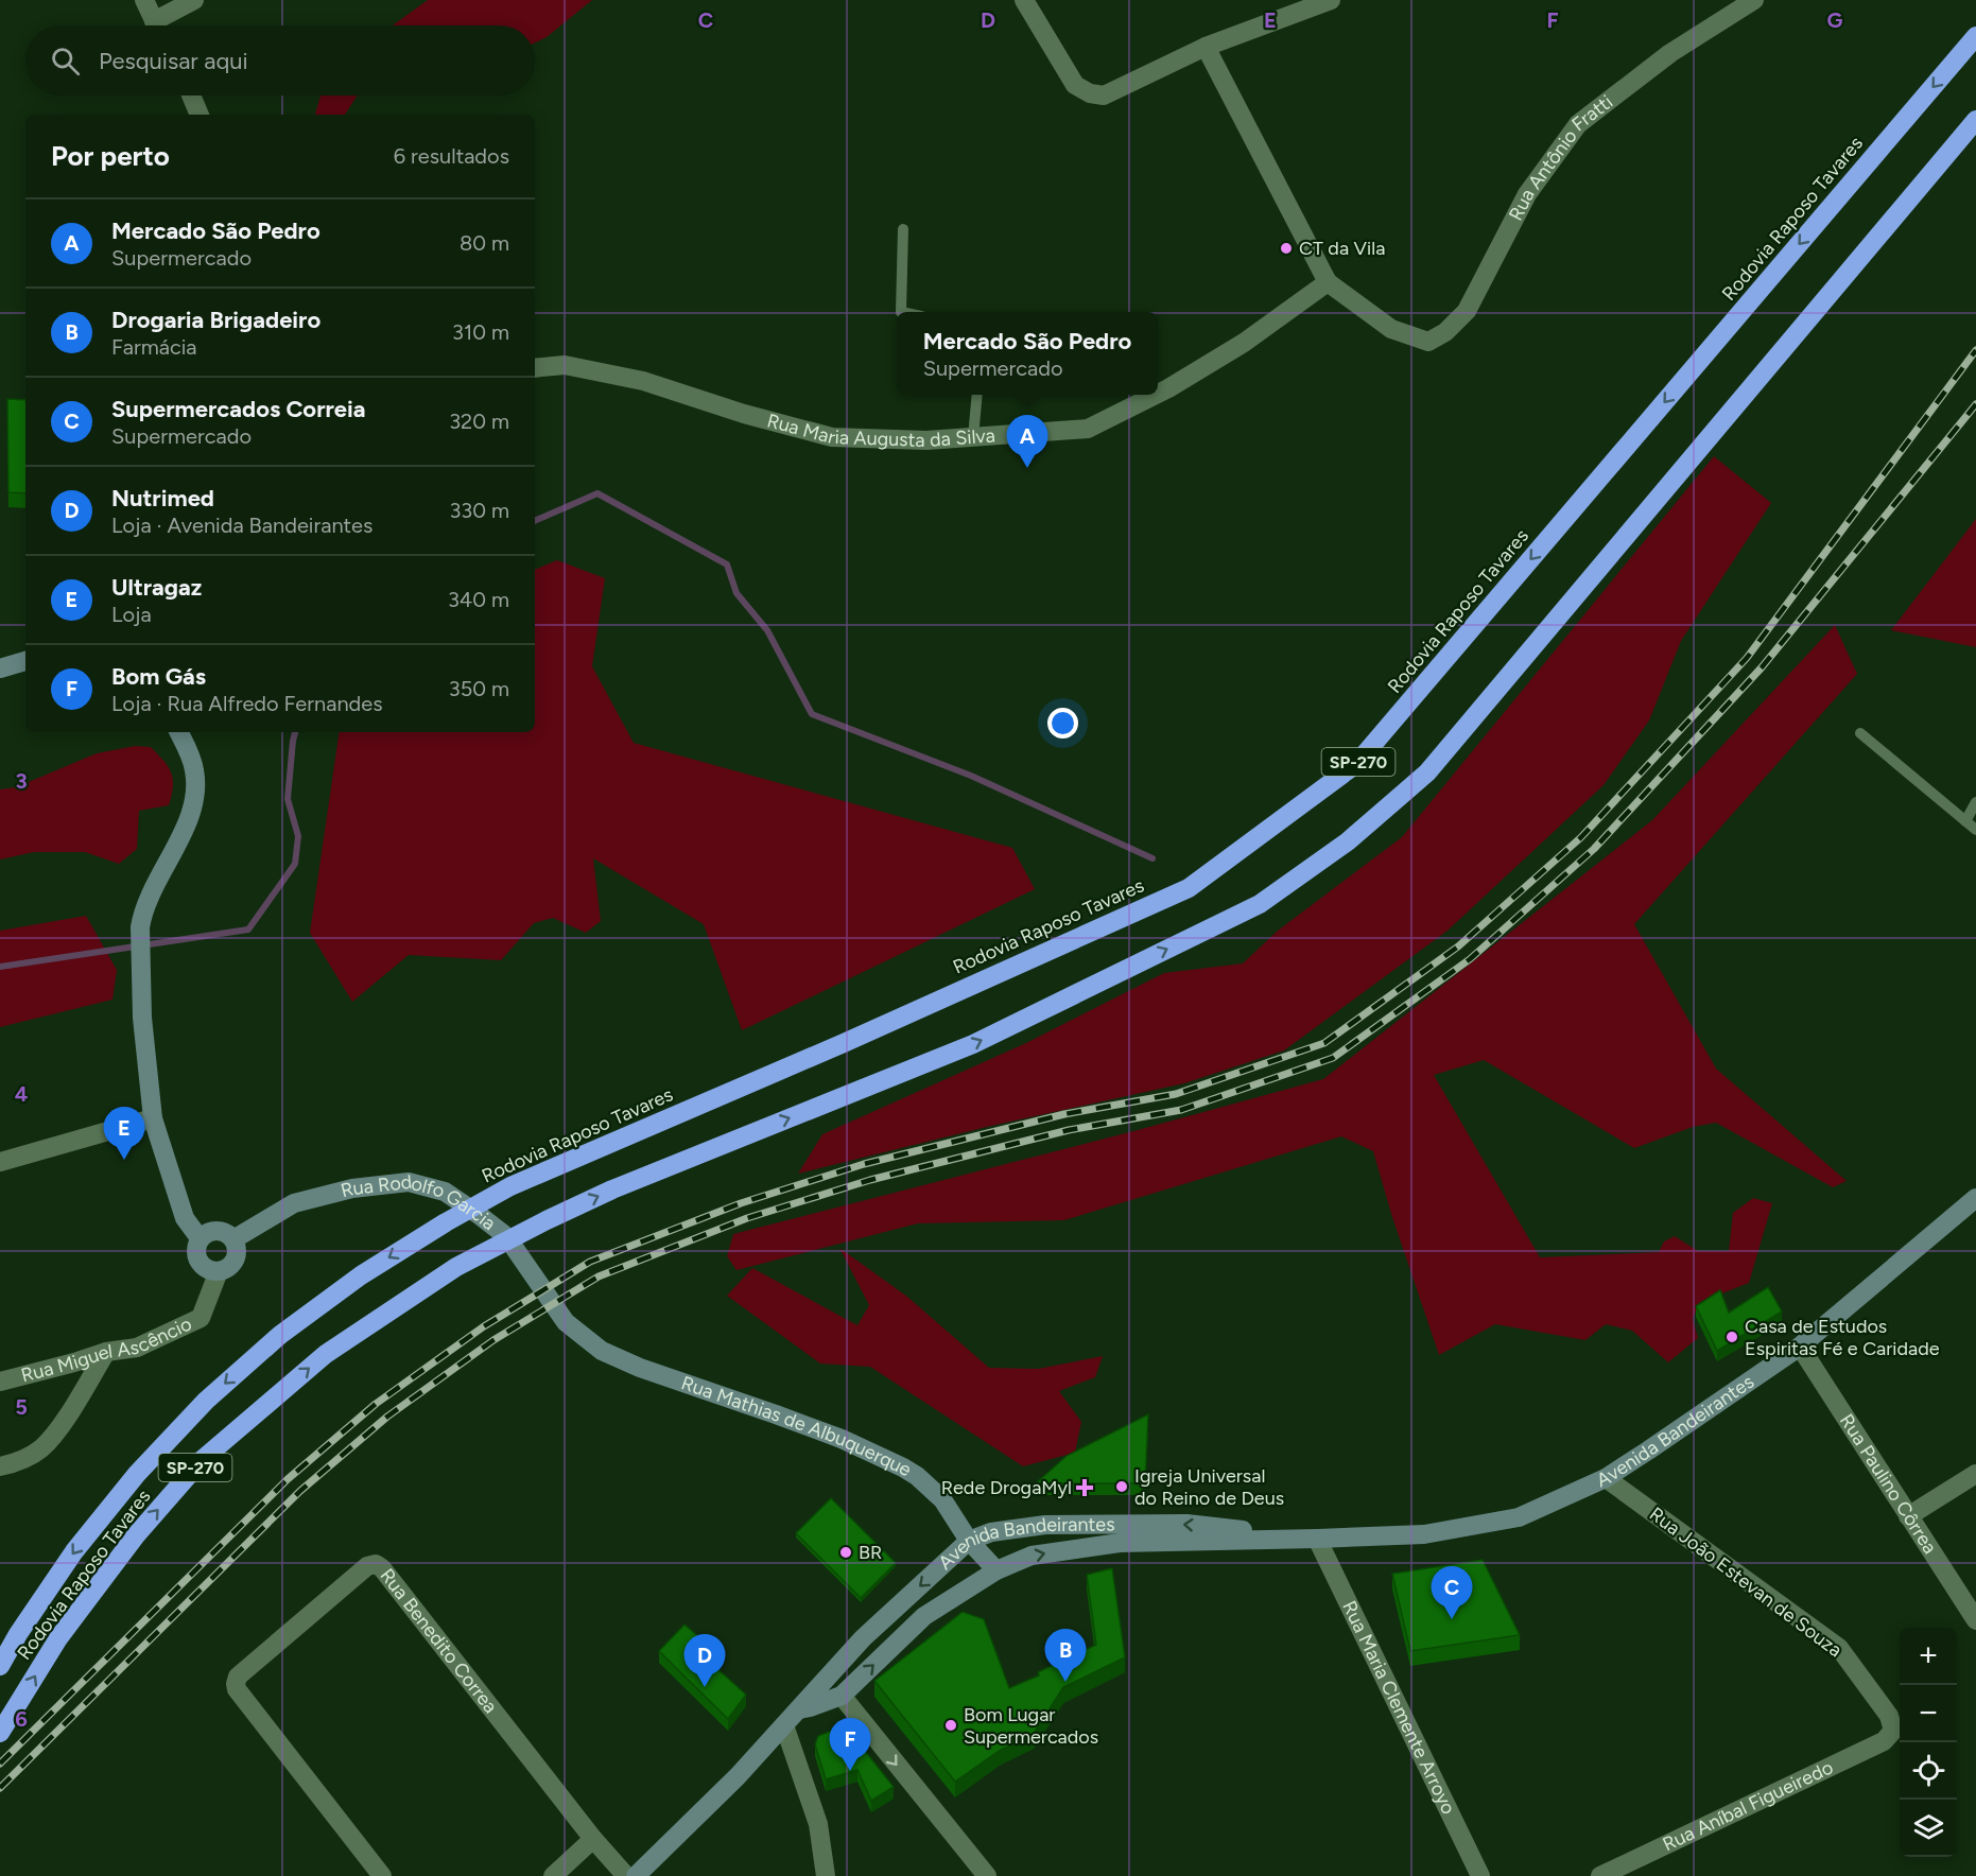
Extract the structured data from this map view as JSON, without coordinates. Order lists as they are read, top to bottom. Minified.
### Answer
{"streets":{"highway":["Rodovia Raposo Tavares","SP-270"],"main road":["Rua Rodolfo Garcia","Rua Mathias de Albuquerque","Avenida Bandeirantes"],"street":["Rua Antônio Fratti","Rua Maria Augusta da Silva","Rua Miguel Ascêncio","Rua Paulino Côrrea","Rua João Estevan de Souza","Rua Benedito Correa","Rua Maria Clemente Arroyo","Rua Aníbal Figueiredo"]},"crossings":[["Rua Antônio Fratti","Rua Maria Augusta da Silva"],["Rua Rodolfo Garcia","Rua Miguel Ascêncio"],["Rua Rodolfo Garcia","Rua Mathias de Albuquerque"],["Rua Mathias de Albuquerque","Avenida Bandeirantes"],["Avenida Bandeirantes","Rua Paulino Côrrea"],["Avenida Bandeirantes","Rua João Estevan de Souza"],["Avenida Bandeirantes","Rua Maria Clemente Arroyo"],["Rua João Estevan de Souza","Rua Aníbal Figueiredo"]],"places":{"other":["CT da Vila","Casa de Estudos Espiritas Fé e Caridade","Igreja Universal do Reino de Deus","BR","Bom Lugar Supermercados"],"health":["Rede DrogaMyl"]},"page":{"search":"Pesquisar aqui","heading":["Por perto","6 resultados"],"list":[{"mark":"A","name":"Mercado São Pedro","note":"Supermercado","value":"80 m"},{"mark":"B","name":"Drogaria Brigadeiro","note":"Farmácia","value":"310 m"},{"mark":"C","name":"Supermercados Correia","note":"Supermercado","value":"320 m"},{"mark":"D","name":"Nutrimed","note":"Loja · Avenida Bandeirantes","value":"330 m"},{"mark":"E","name":"Ultragaz","note":"Loja","value":"340 m"},{"mark":"F","name":"Bom Gás","note":"Loja · Rua Alfredo Fernandes","value":"350 m"}],"popup":["Mercado São Pedro","Supermercado"],"pins":["A","E","C","B","D","F"],"map_buttons":["+","−"]},"grid":{"columns":["C","D","E","F","G"],"rows":["3","4","5","6"]}}
